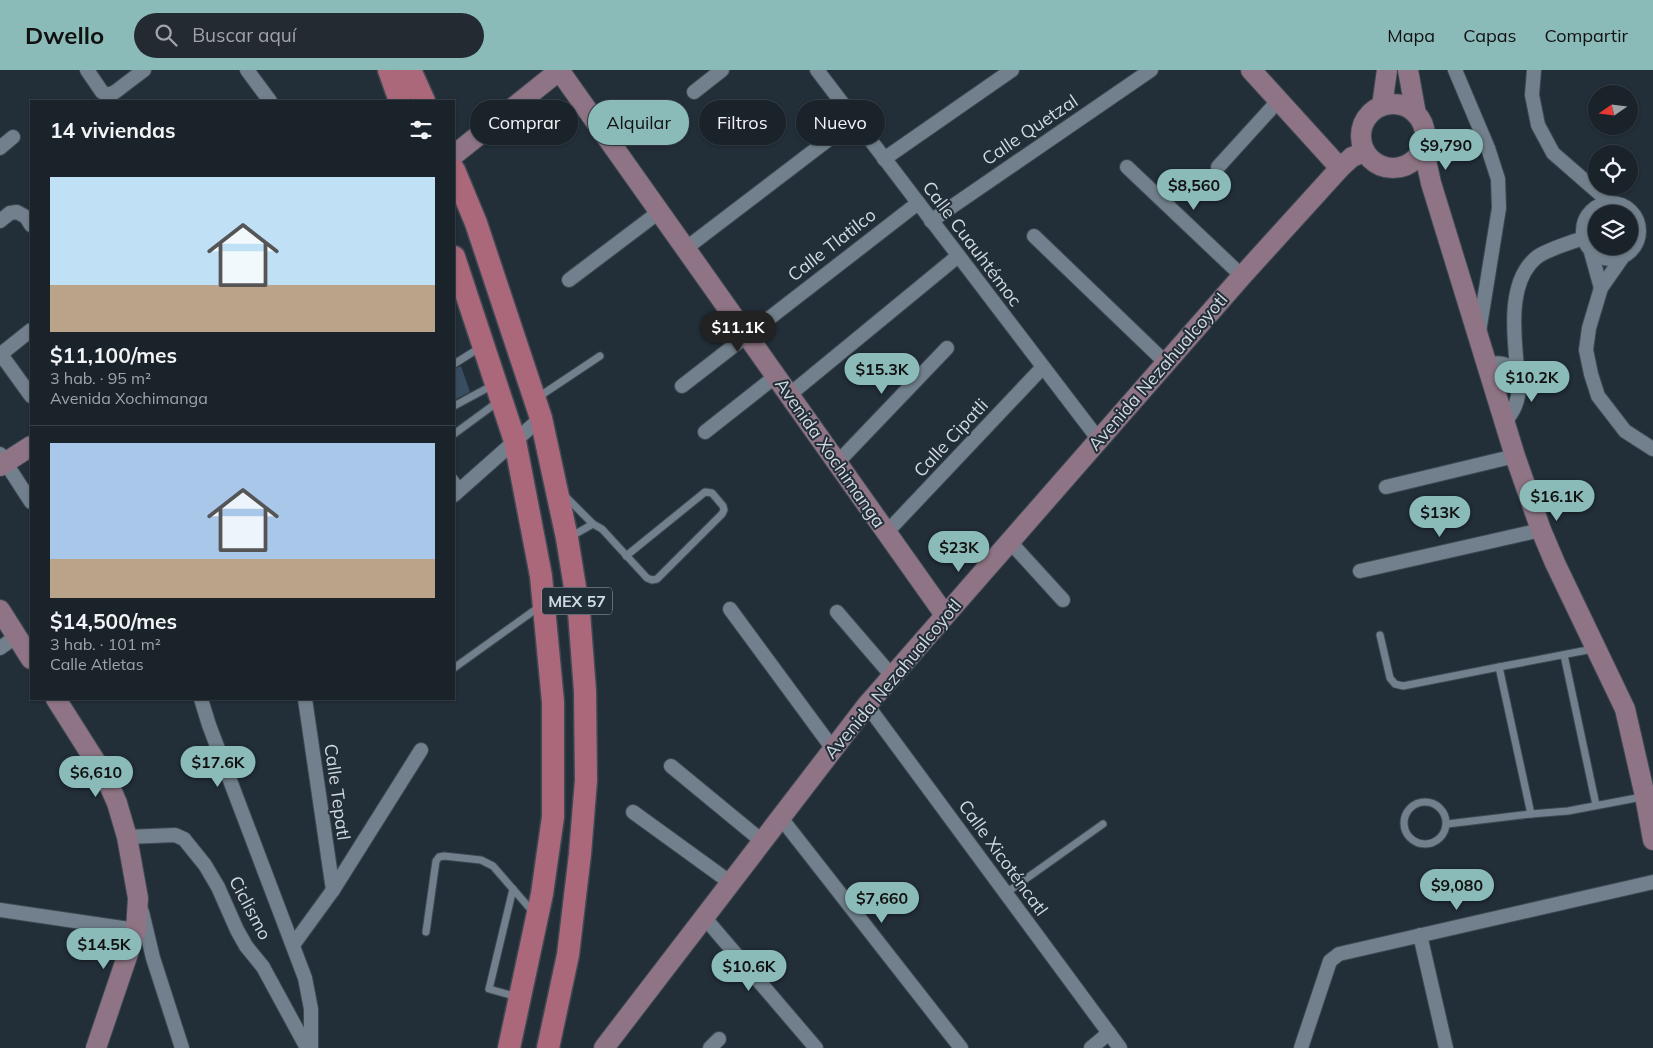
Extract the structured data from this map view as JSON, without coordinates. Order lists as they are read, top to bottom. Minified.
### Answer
{"streets":{"main road":["MEX 57"],"street":["Calle Quetzal","Calle Cuauhtémoc","Calle Tlatilco","Avenida Nezahualcoyotl","Calle Cipatli","Avenida Xochimanga","Calle Tepatl","Calle Xicoténcatl","Ciclismo"]},"crossings":[["Calle Quetzal","Calle Cuauhtémoc"],["Calle Cuauhtémoc","Calle Tlatilco"],["Calle Cuauhtémoc","Avenida Nezahualcoyotl"],["Calle Cuauhtémoc","Calle Cipatli"],["Calle Tlatilco","Avenida Xochimanga"],["Avenida Nezahualcoyotl","Avenida Xochimanga"],["Avenida Nezahualcoyotl","Calle Xicoténcatl"],["Calle Cipatli","Avenida Xochimanga"]],"north":"left","page":{"header":"Dwello","search":"Buscar aquí","nav":["Mapa","Capas","Compartir"],"chip":["Comprar","Alquilar","Filtros","Nuevo"],"heading":"14 viviendas","price":["$9,790","$8,560","$11.1K","$15.3K","$10.2K","$16.1K","$13K","$23K","$17.6K","$6,610","$9,080","$7,660","$14.5K","$10.6K"],"list":[{"name":"$11,100/mes","note":"3 hab. · 95 m² · Avenida Xochimanga"},{"name":"$14,500/mes","note":"3 hab. · 101 m² · Calle Atletas"}]}}
